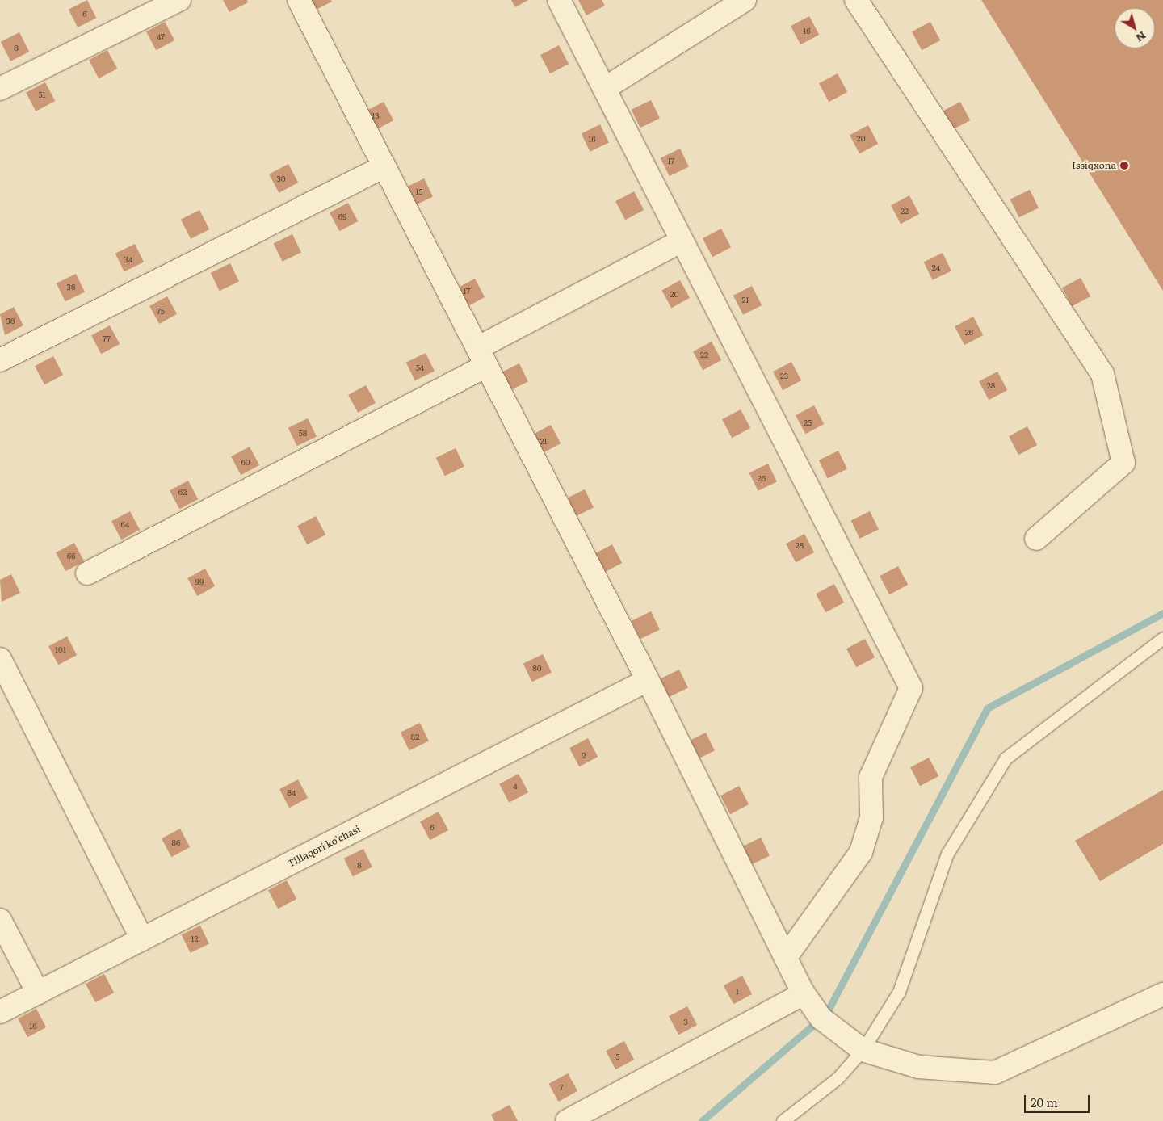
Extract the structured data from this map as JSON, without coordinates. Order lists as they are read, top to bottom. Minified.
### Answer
{"streets":{"street":["Tillaqori ko'chasi"]},"places":["Issiqxona"],"house_numbers":["6","16","47","8","51","13","20","16","17","30","15","22","69","34","24","36","17","20","21","75","38","26","77","22","54","23","28","25","58","21","60","26","62","64","28","66","99","101","80","82","2","4","84","6","86","8","12","1","3","16","5","7"],"scale_bar":"20 m","north":"bottom right"}
